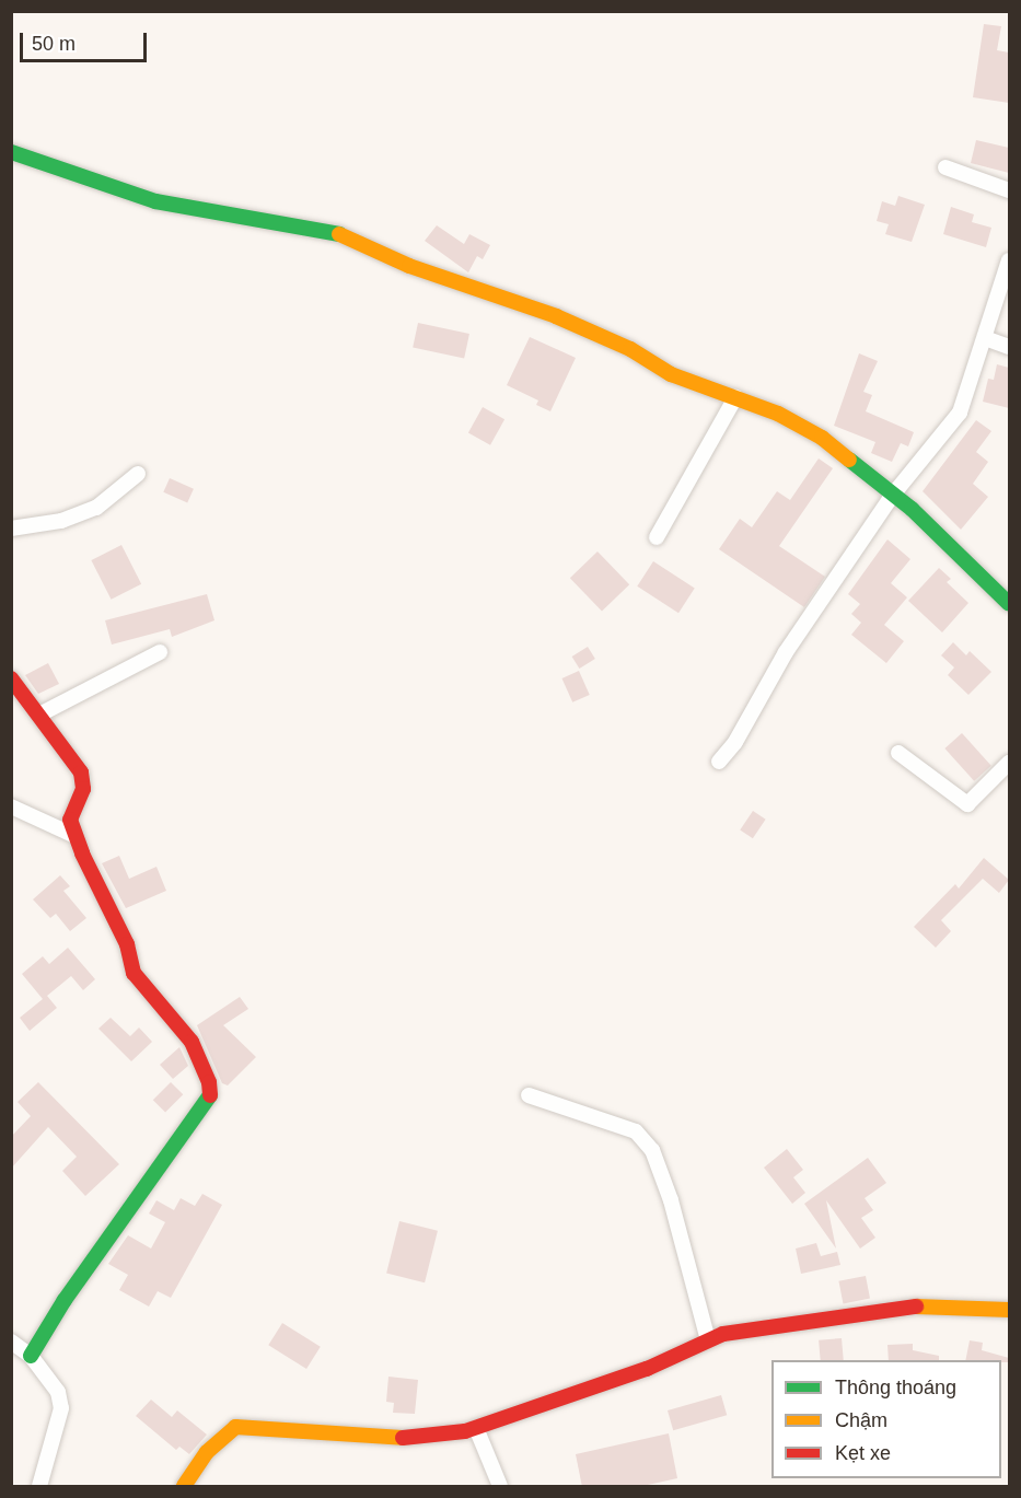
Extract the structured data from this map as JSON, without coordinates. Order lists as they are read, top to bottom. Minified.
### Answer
{"legend":["Thông thoáng","Chậm","Kẹt xe"],"scale_bar":"50 m"}
